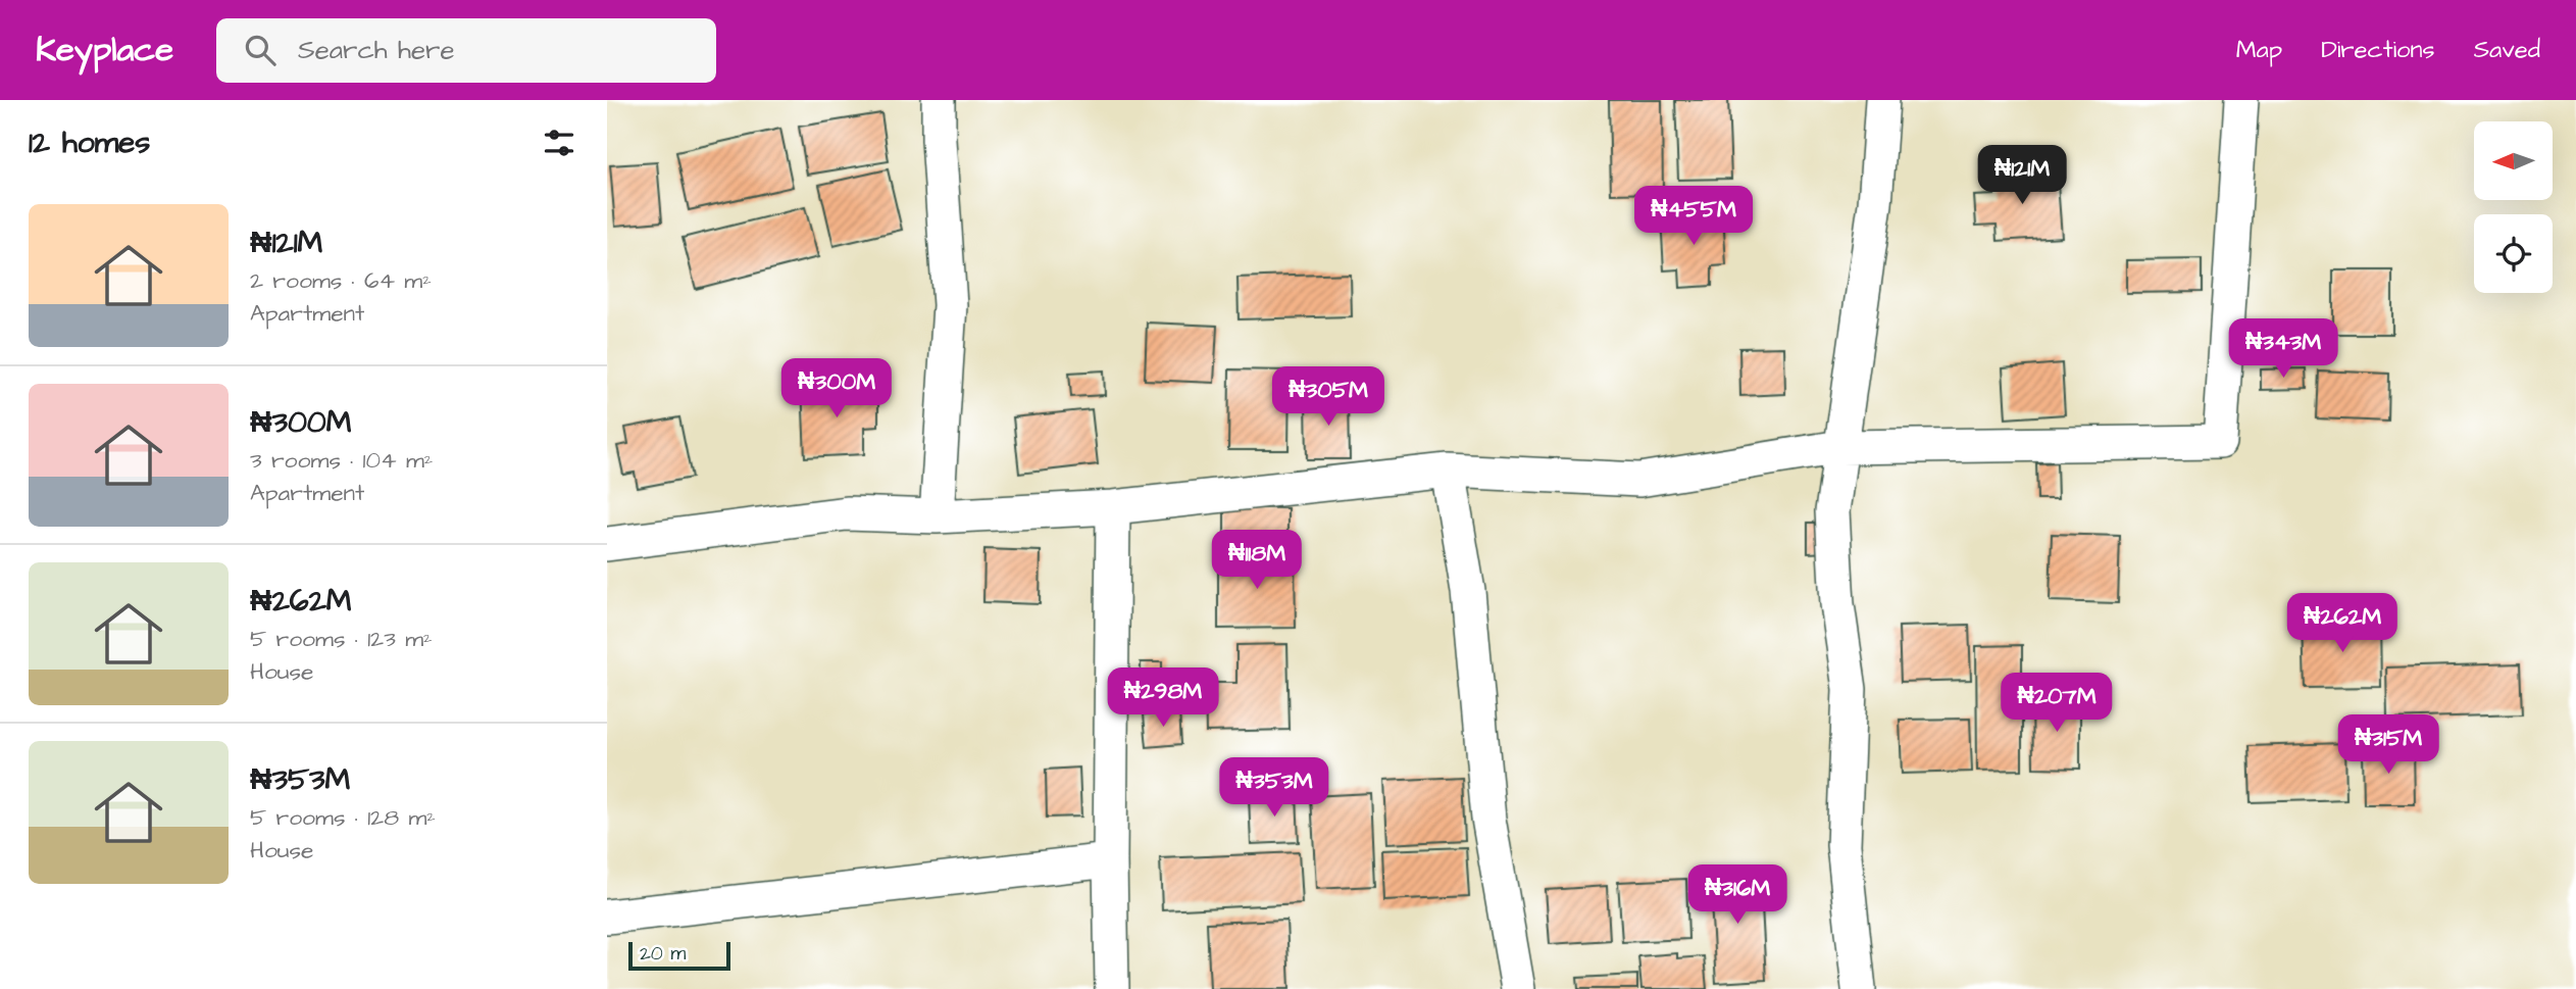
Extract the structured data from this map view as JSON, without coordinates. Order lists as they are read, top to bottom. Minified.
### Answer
{"scale_bar":"20 m","north":"left","page":{"header":"Keyplace","search":"Search here","nav":["Map","Directions","Saved"],"heading":"12 homes","price":["₦121M","₦455M","₦343M","₦300M","₦305M","₦118M","₦262M","₦298M","₦207M","₦315M","₦353M","₦316M"],"list":[{"name":"₦121M","note":"2 rooms · 64 m² · Apartment"},{"name":"₦300M","note":"3 rooms · 104 m² · Apartment"},{"name":"₦262M","note":"5 rooms · 123 m² · House"},{"name":"₦353M","note":"5 rooms · 128 m² · House"}],"scale":"20 m"}}
